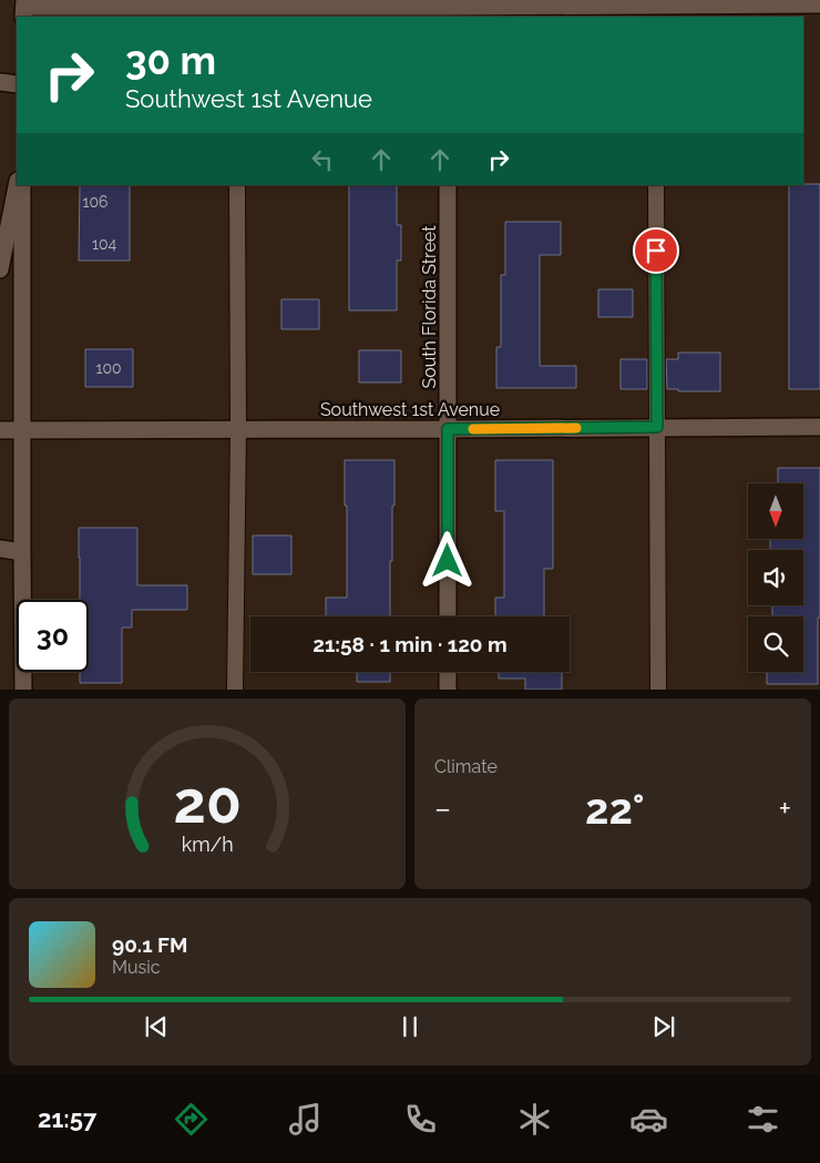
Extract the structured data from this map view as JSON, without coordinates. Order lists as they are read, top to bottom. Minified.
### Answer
{"streets":{"street":["South Florida Street","Southwest 1st Avenue"]},"crossings":[["South Florida Street","Southwest 1st Avenue"]],"house_numbers":["106","104","100"],"north":"bottom","page":{"turn":["30 m","Southwest 1st Avenue"],"limit":"30","trip":"21:58 · 1 min · 120 m","tile":"Climate","heat":["−","22°","+"],"song":["90.1 FM","Music"],"tabs":"21:57","gauge":["20","km/h"]}}
